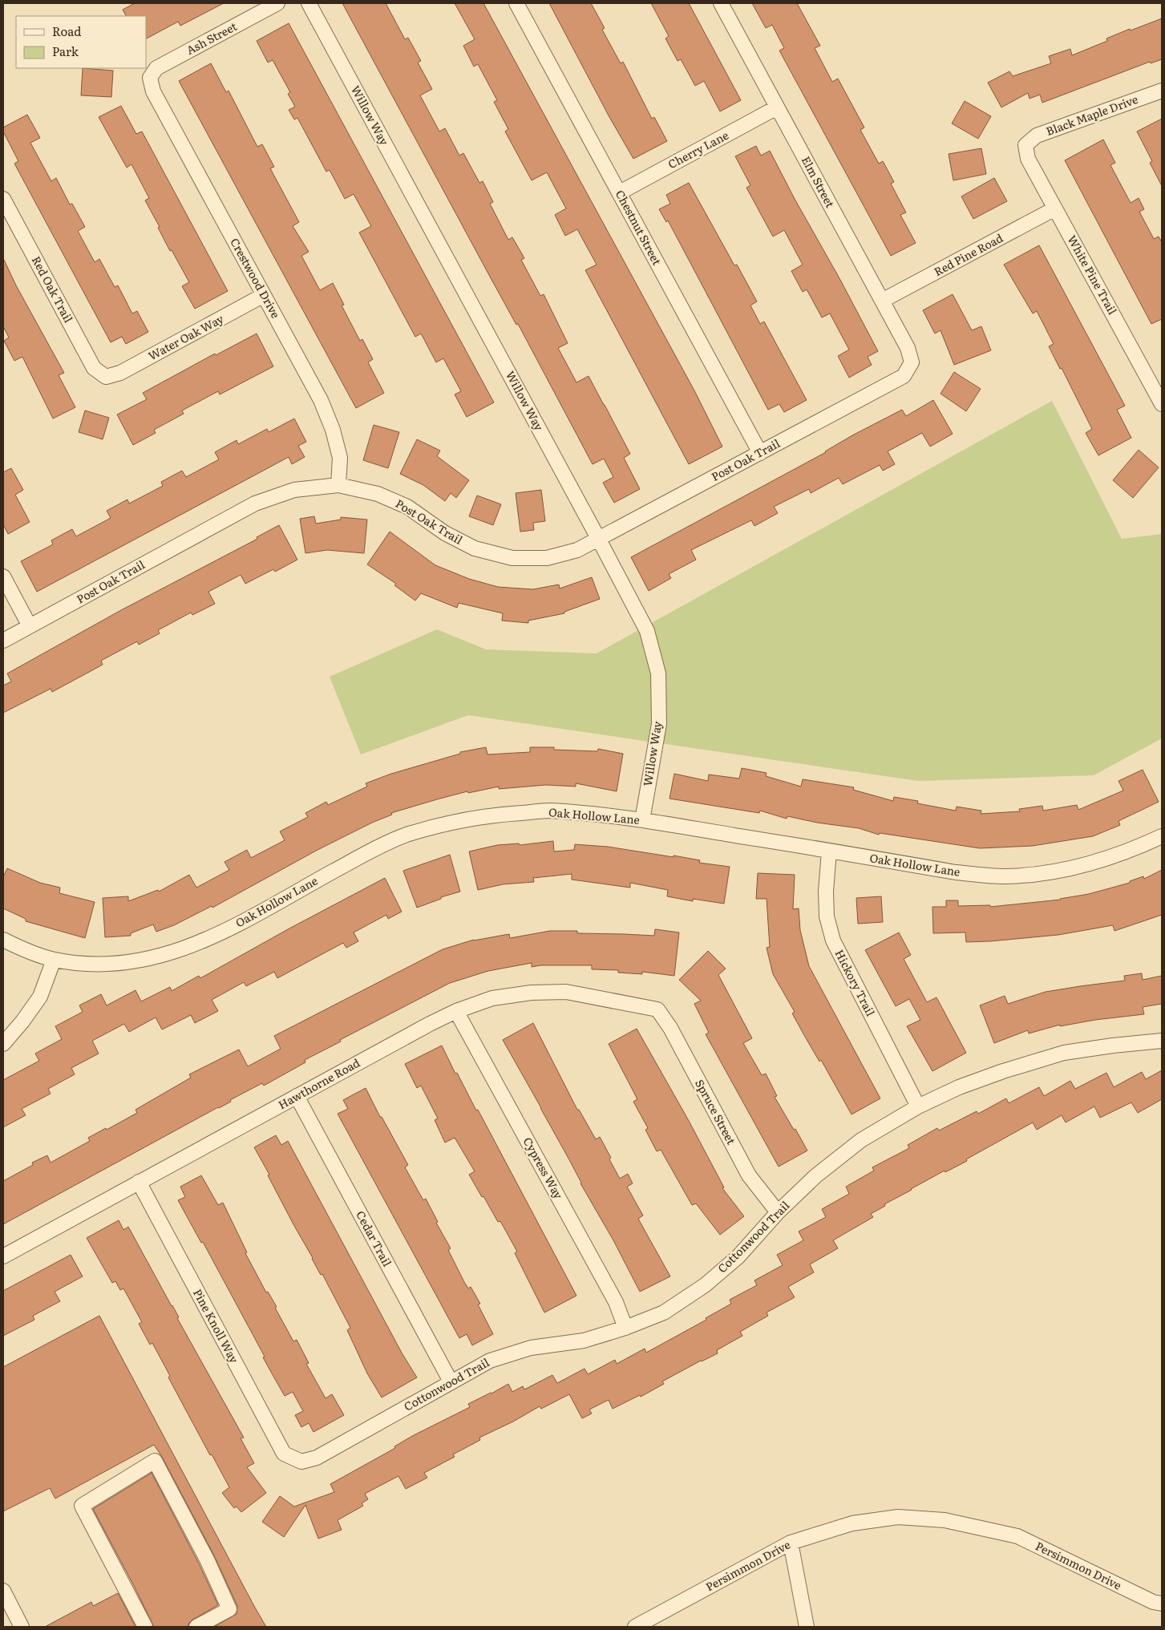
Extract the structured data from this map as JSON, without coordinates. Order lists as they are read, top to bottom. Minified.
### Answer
{"streets":{"street":["Ash Street","Willow Way","Black Maple Drive","Cherry Lane","Elm Street","Chestnut Street","Red Pine Road","White Pine Trail","Crestwood Drive","Red Oak Trail","Water Oak Way","Post Oak Trail","Oak Hollow Lane","Hickory Trail","Hawthorne Road","Spruce Street","Cypress Way","Cottonwood Trail","Cedar Trail","Pine Knoll Way","Persimmon Drive"]},"crossings":[["Ash Street","Crestwood Drive"],["Willow Way","Post Oak Trail"],["Willow Way","Oak Hollow Lane"],["Black Maple Drive","White Pine Trail"],["Cherry Lane","Elm Street"],["Cherry Lane","Chestnut Street"],["Elm Street","Red Pine Road"],["Elm Street","Post Oak Trail"],["Chestnut Street","Post Oak Trail"],["Red Pine Road","White Pine Trail"],["Crestwood Drive","Water Oak Way"],["Crestwood Drive","Post Oak Trail"],["Red Oak Trail","Water Oak Way"],["Oak Hollow Lane","Hickory Trail"],["Hickory Trail","Cottonwood Trail"],["Hawthorne Road","Spruce Street"],["Hawthorne Road","Cypress Way"],["Hawthorne Road","Cedar Trail"],["Hawthorne Road","Pine Knoll Way"],["Spruce Street","Cottonwood Trail"],["Cypress Way","Cottonwood Trail"],["Cottonwood Trail","Cedar Trail"],["Cottonwood Trail","Pine Knoll Way"]],"legend":["Road","Park"]}
